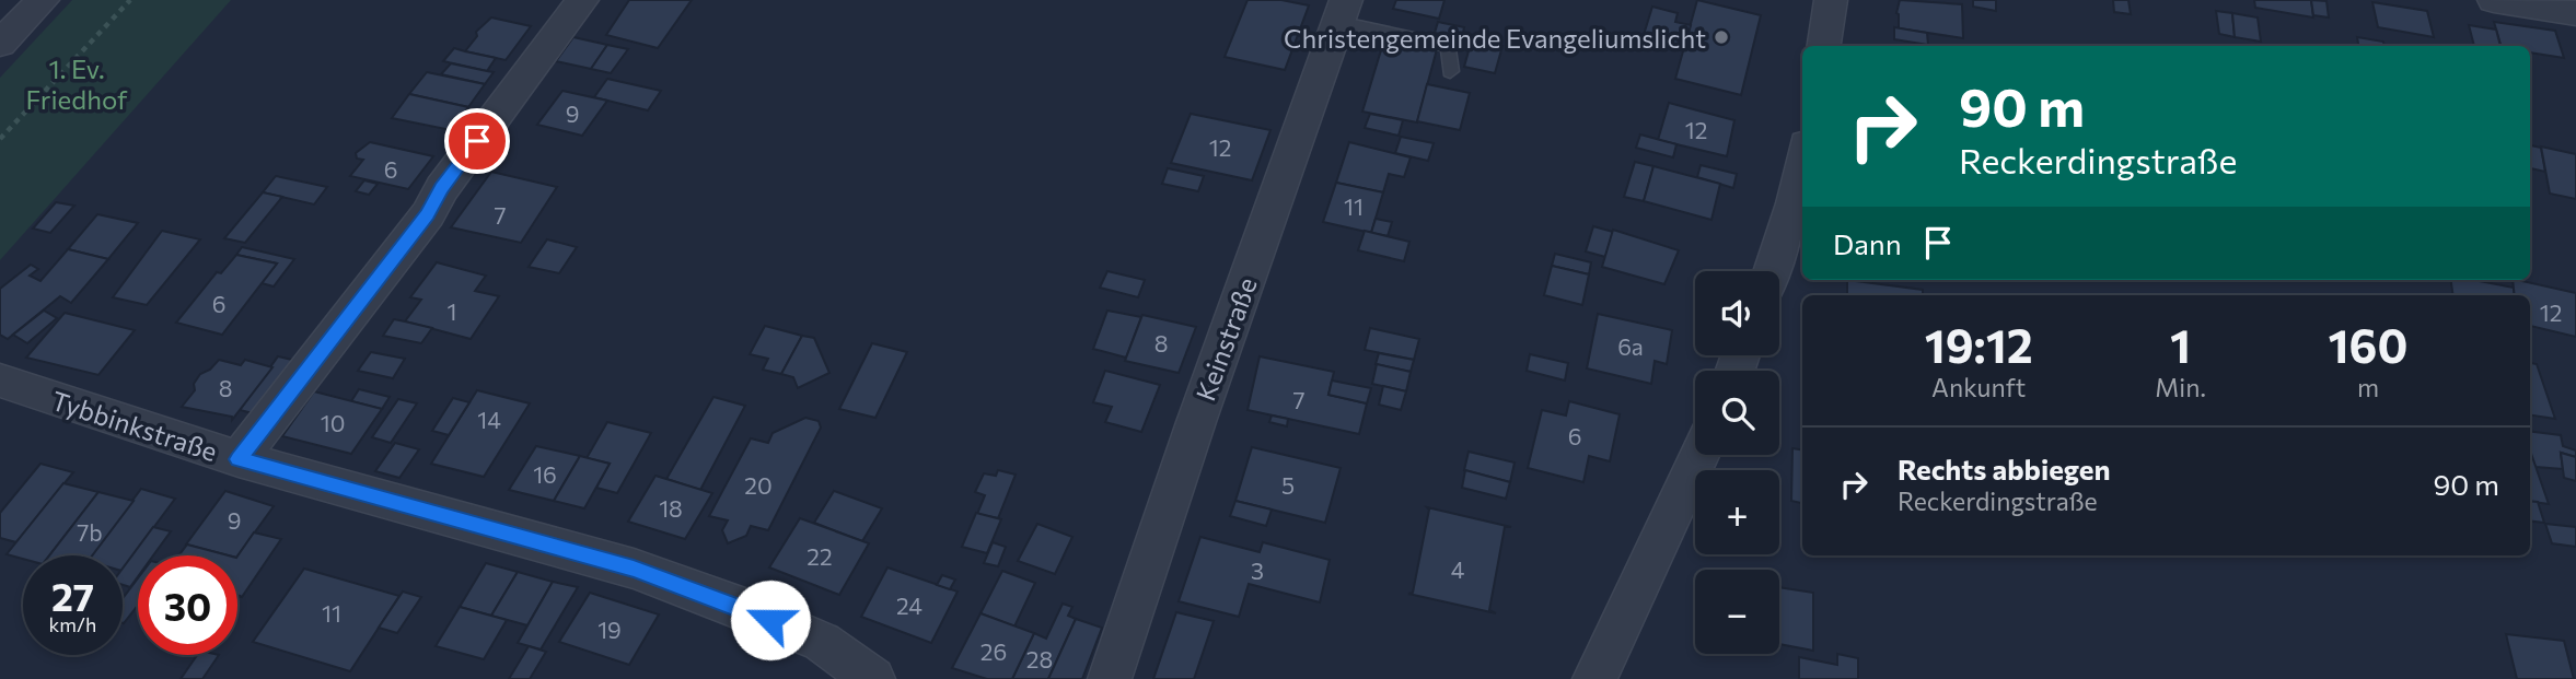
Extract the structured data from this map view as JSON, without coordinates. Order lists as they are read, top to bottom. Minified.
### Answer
{"streets":{"street":["Keinstraße","Tybbinkstraße"]},"parks":["1. Ev. Friedhof"],"places":["Christengemeinde Evangeliumslicht"],"house_numbers":["9","12","12","6","11","7","6","1","12","8","6a","8","7","14","10","6","16","20","5","18","9","7b","22","4","3","24","11","19","26","28"],"page":{"turn":["90 m","Reckerdingstraße"],"then":"Dann","map_buttons":["+","−"],"eta":["19:12","Ankunft","1","Min.","160","m"],"list":[{"name":"Rechts abbiegen","note":"Reckerdingstraße","value":"90 m"}],"speed":"27 km/h","limit":"30"}}
